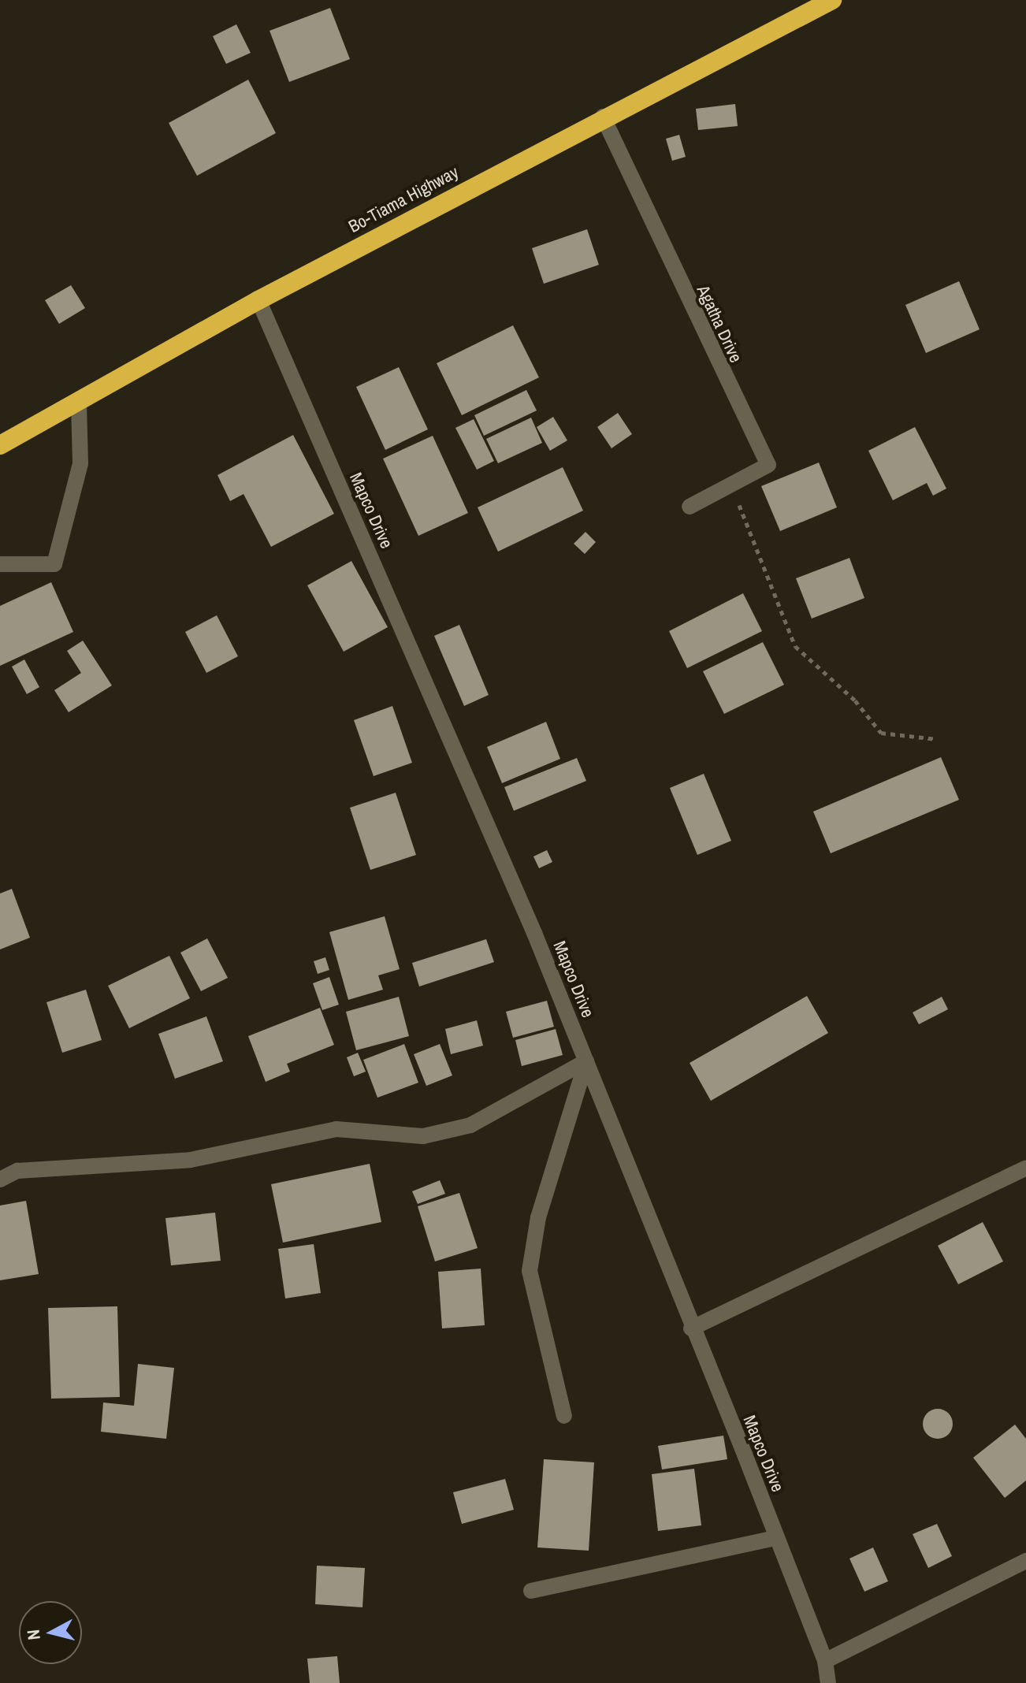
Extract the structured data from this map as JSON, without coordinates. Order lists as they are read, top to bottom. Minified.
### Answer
{"streets":{"highway":["Bo-Tiama Highway"],"street":["Agatha Drive","Mapco Drive"]},"crossings":[["Bo-Tiama Highway","Agatha Drive"],["Bo-Tiama Highway","Mapco Drive"]],"north":"left"}
